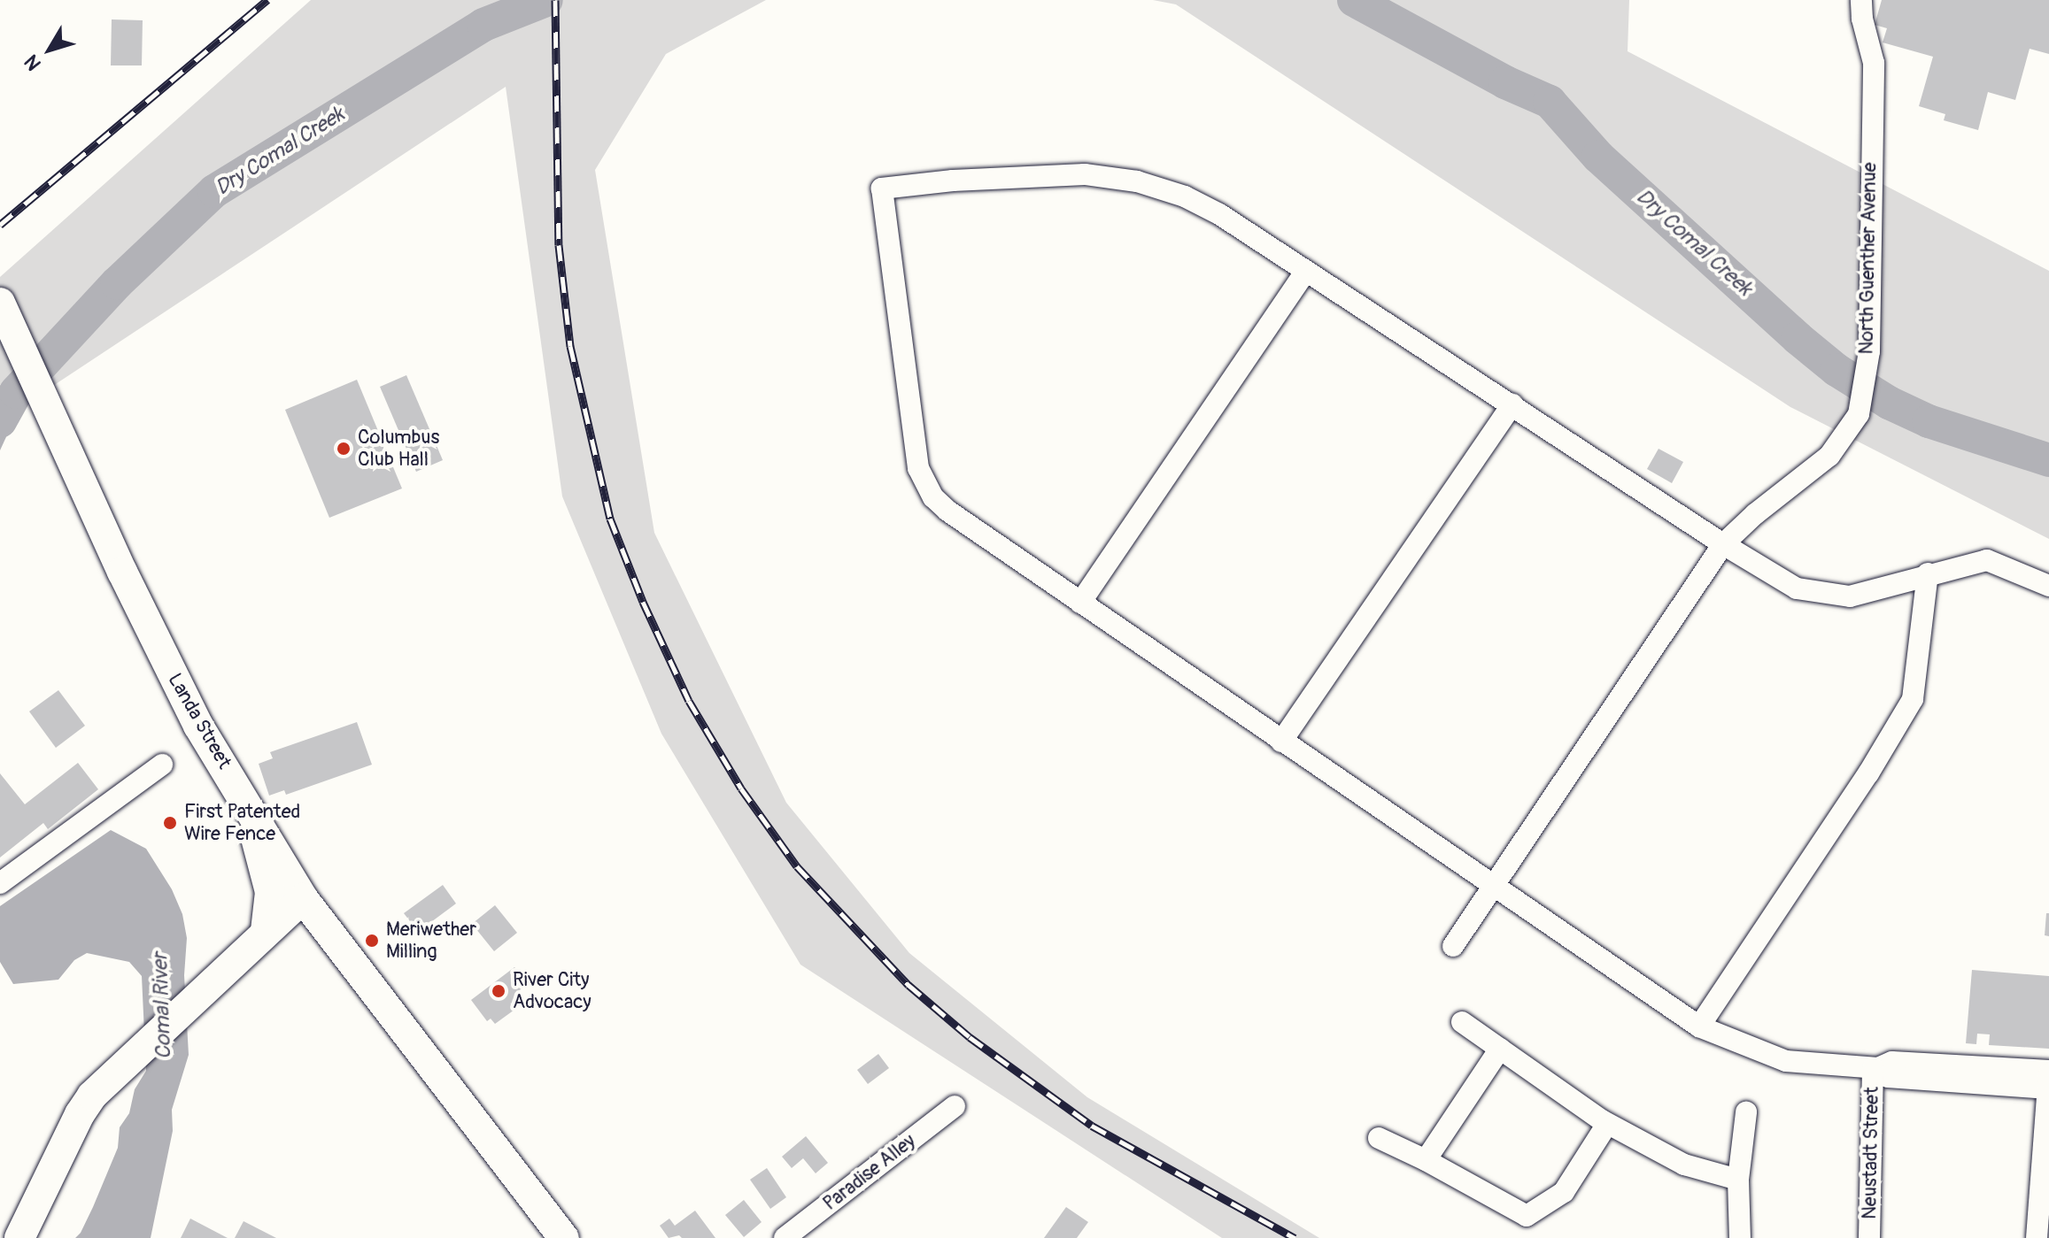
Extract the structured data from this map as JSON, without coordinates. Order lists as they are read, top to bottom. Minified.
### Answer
{"streets":{"main road":["Landa Street"],"street":["North Guenther Avenue","Neustadt Street","Paradise Alley"]},"water":["Dry Comal Creek","Comal River"],"places":["Columbus Club Hall","First Patented Wire Fence","Meriwether Milling","River City Advocacy"],"north":"bottom left"}
